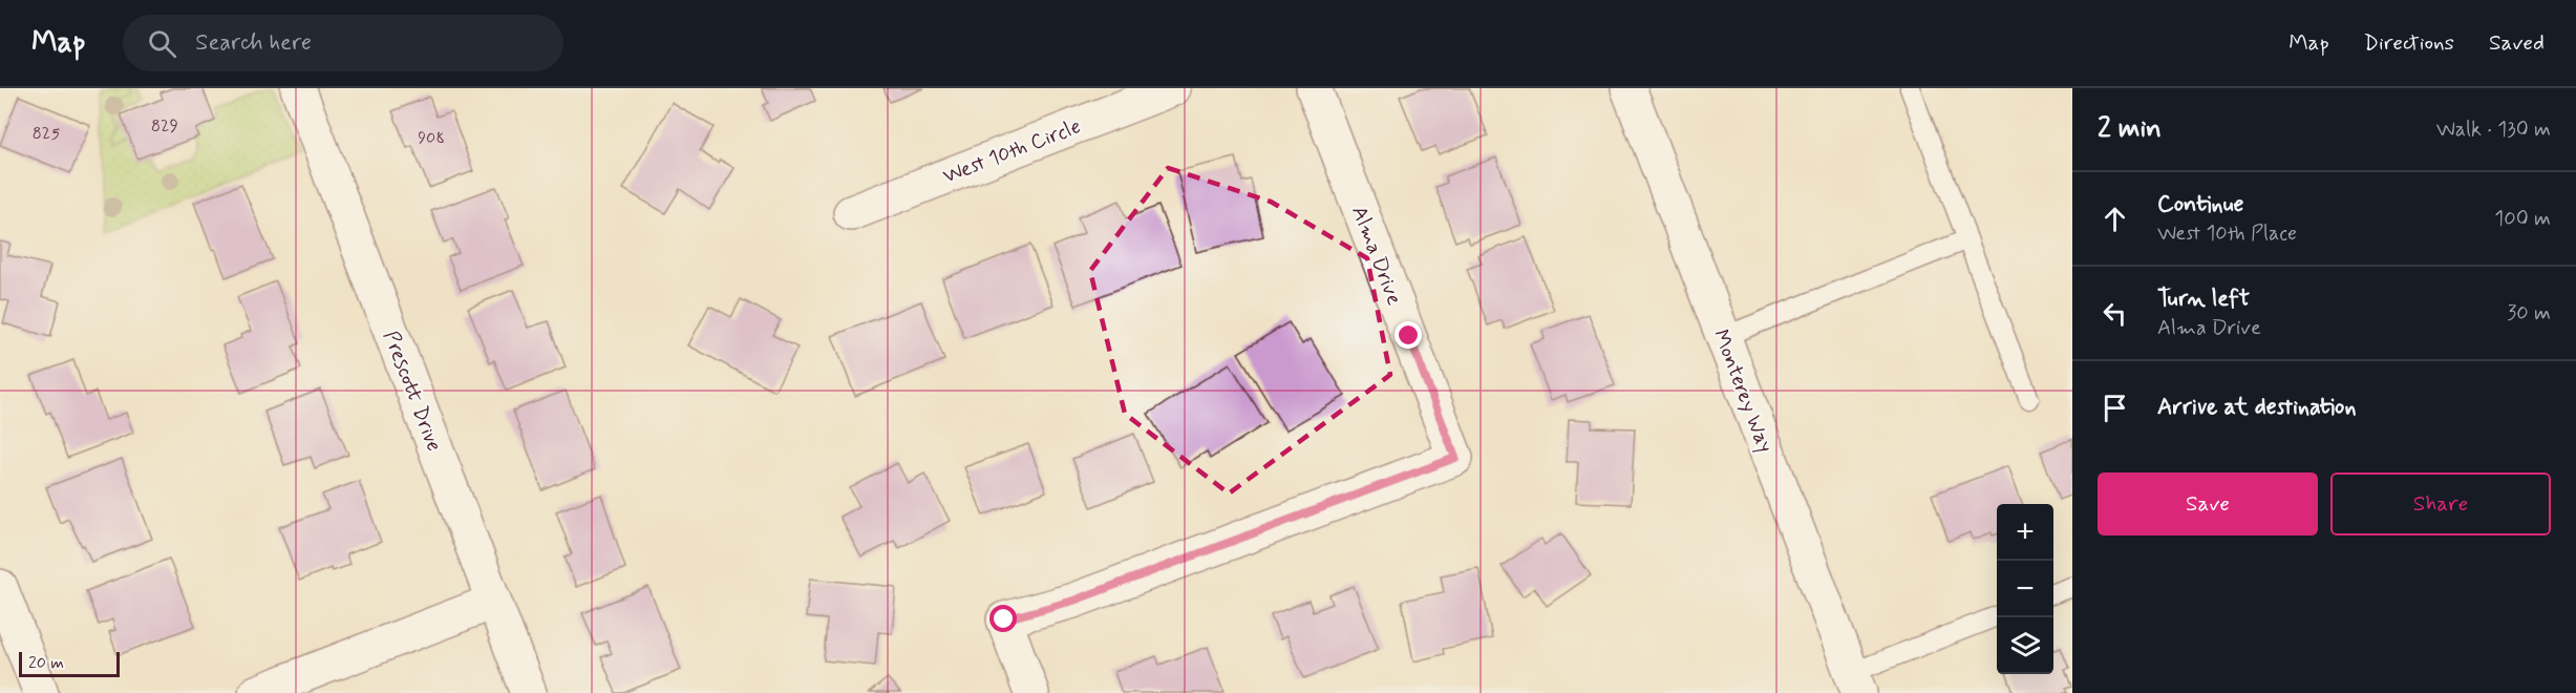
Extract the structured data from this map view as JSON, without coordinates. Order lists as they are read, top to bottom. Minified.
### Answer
{"streets":{"street":["West 10th Circle","Alma Drive","Prescott Drive","Monterey Way"]},"house_numbers":["829","825","908"],"scale_bar":"20 m","page":{"header":"Map","search":"Search here","nav":["Map","Directions","Saved"],"heading":["2 min","Walk · 130 m"],"list":[["Continue","West 10th Place","100 m"],["Turn left","Alma Drive","30 m"],"Arrive at destination"],"buttons":["Save","Share"],"map_buttons":["+","−"],"scale":"20 m"}}
